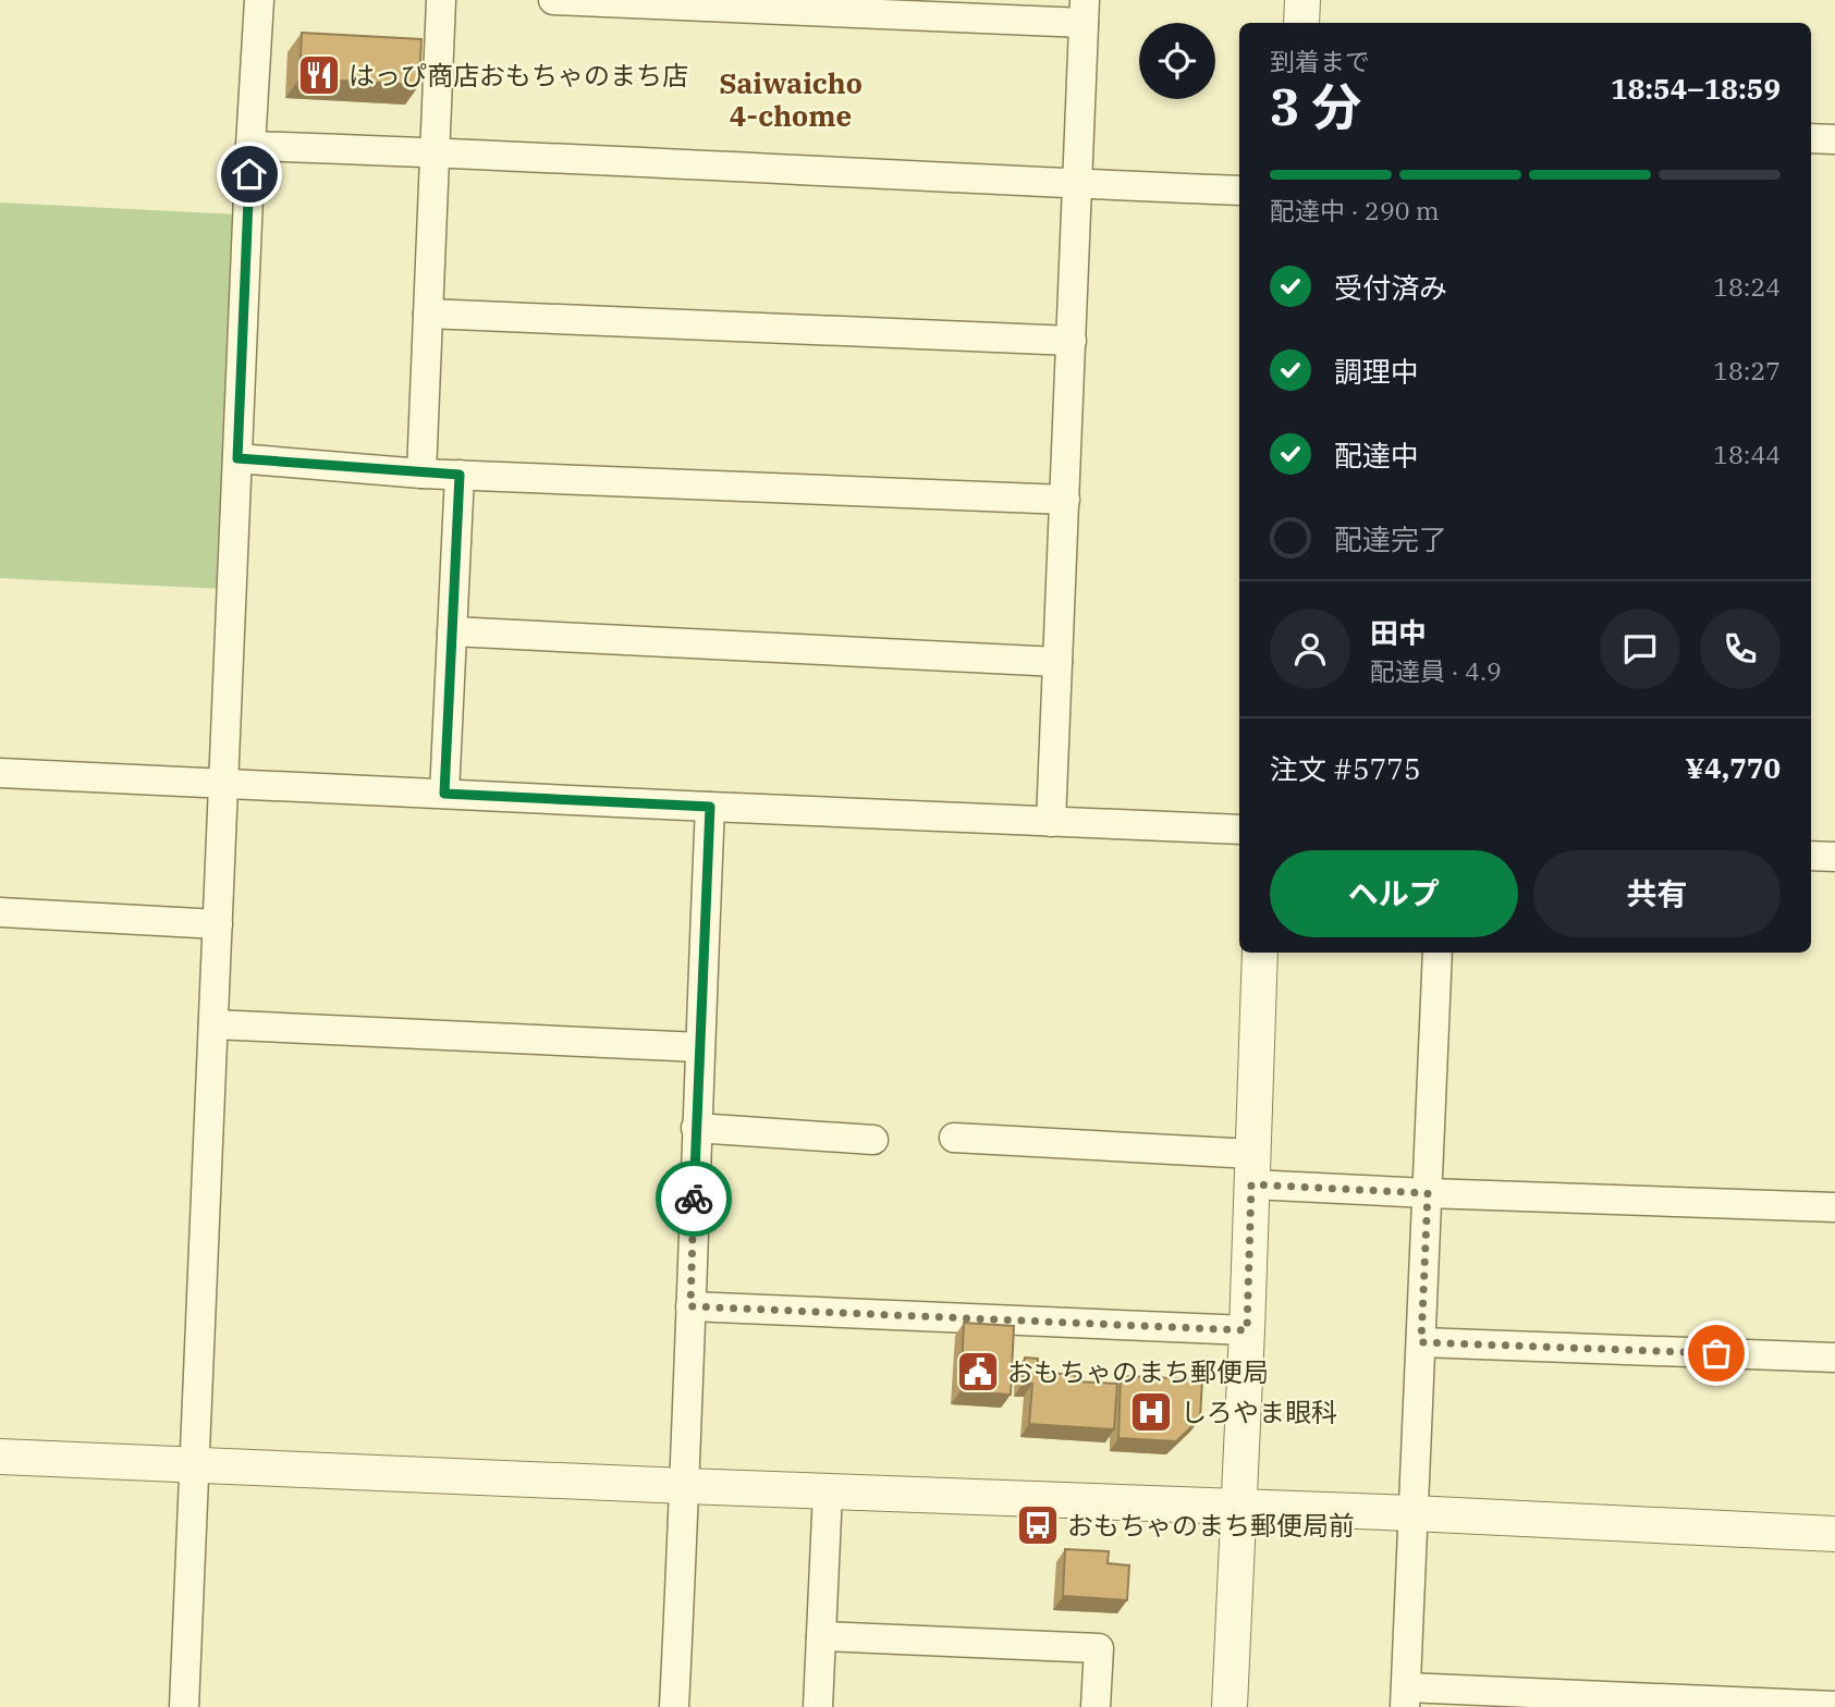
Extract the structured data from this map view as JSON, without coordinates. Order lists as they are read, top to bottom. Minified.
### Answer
{"districts":["Saiwaicho 4-chome"],"places":{"restaurant":["はっぴ商店おもちゃのまち店"],"public building":["おもちゃのまち郵便局"],"hospital":["しろやま眼科"],"bus stop":["おもちゃのまち郵便局前"]},"page":{"heading":["3 分","到着まで","18:54–18:59"],"panel":["田中","配達員 · 4.9","注文 #5775","¥4,770"],"bar":"配達中 · 290 m","list":[["受付済み","18:24"],["調理中","18:27"],["配達中","18:44"],"配達完了"],"buttons":["ヘルプ","共有"]}}
